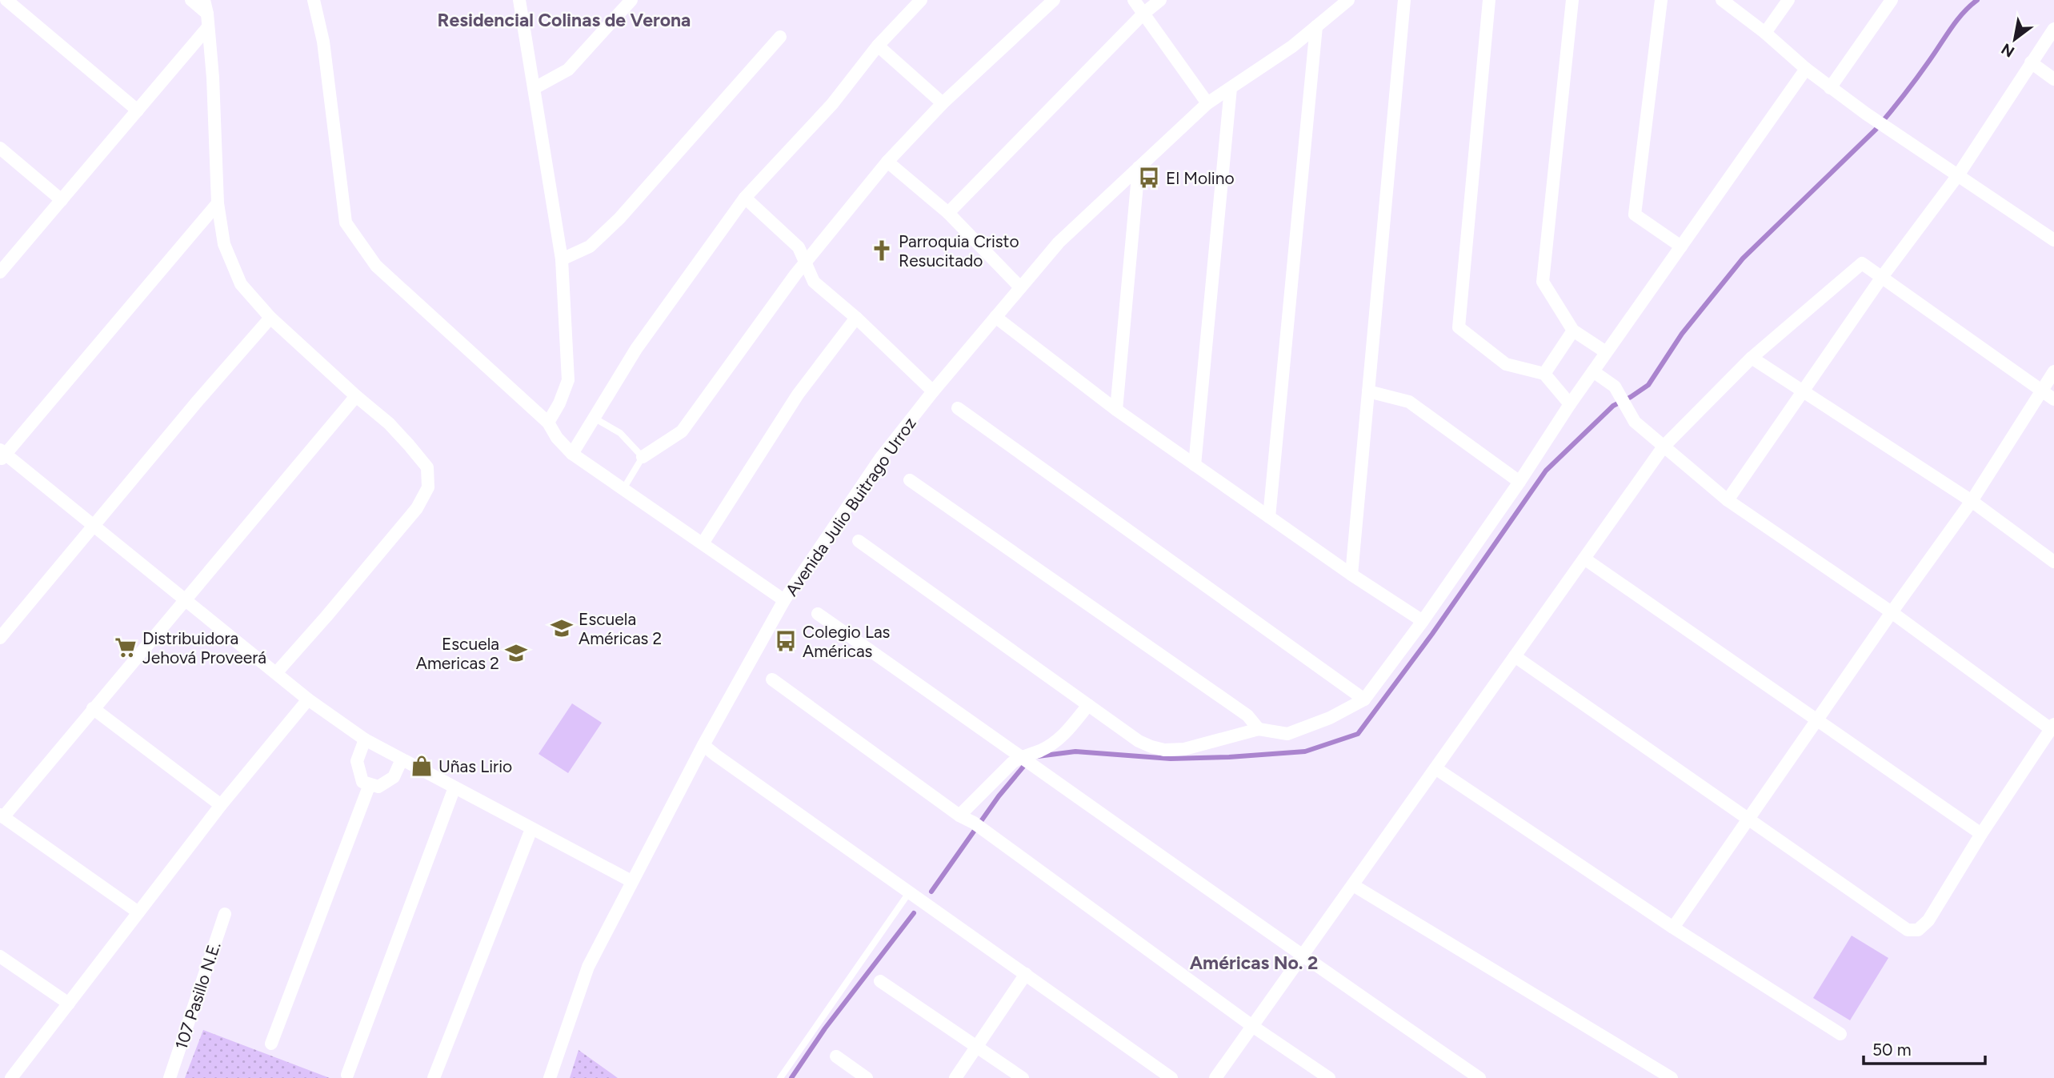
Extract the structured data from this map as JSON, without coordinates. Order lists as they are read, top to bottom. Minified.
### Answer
{"streets":{"street":["Avenida Julio Buitrago Urroz","107 Pasillo N.E."]},"districts":["Residencial Colinas de Verona","Américas No. 2"],"places":{"bus stop":["El Molino","Colegio Las Américas"],"church":["Parroquia Cristo Resucitado"],"school or university":["Escuela Américas 2","Escuela Americas 2"],"supermarket":["Distribuidora Jehová Proveerá"],"shop":["Uñas Lirio"]},"scale_bar":"50 m","north":"bottom left"}
